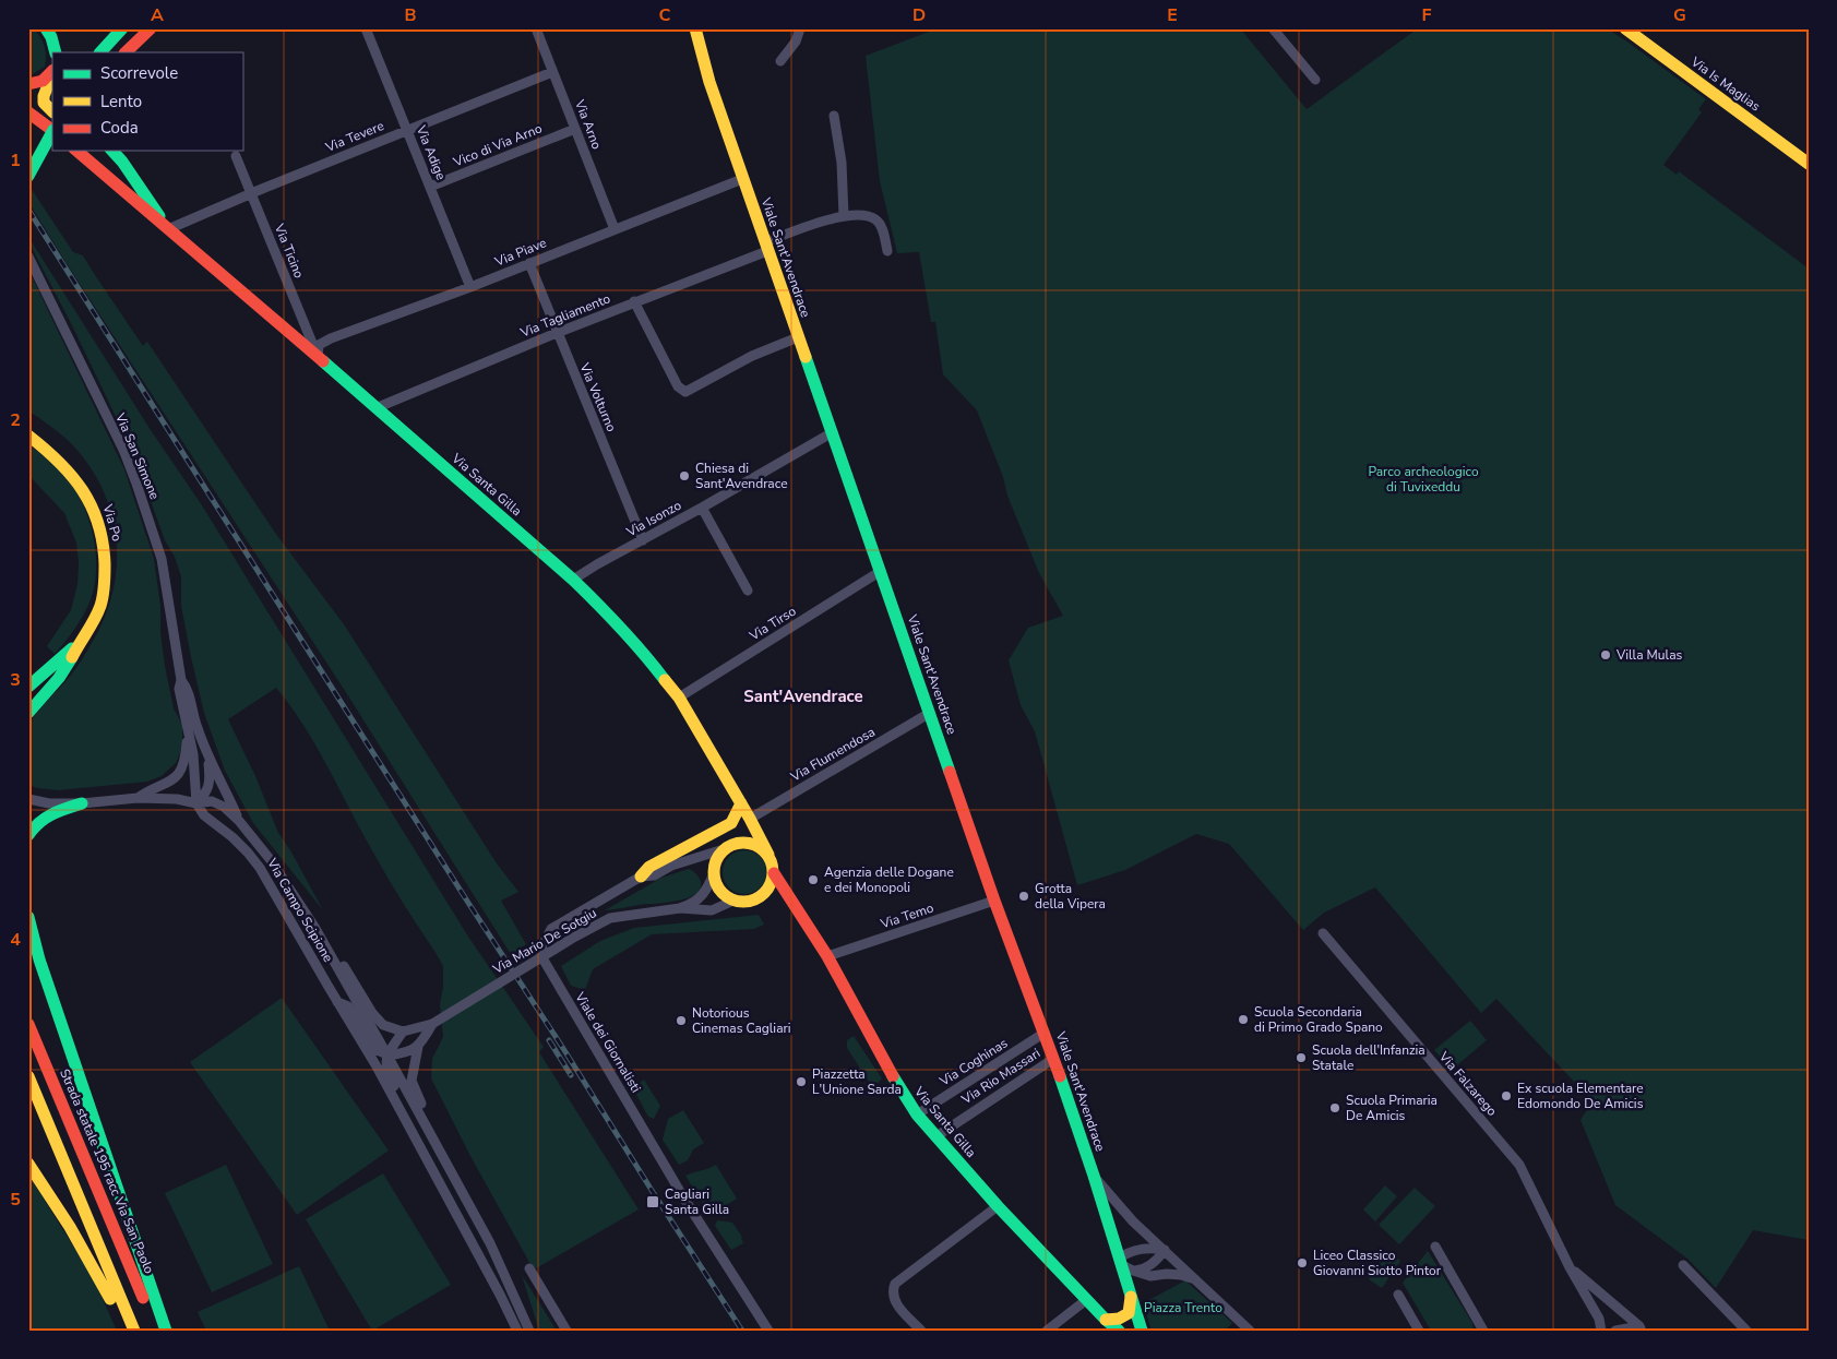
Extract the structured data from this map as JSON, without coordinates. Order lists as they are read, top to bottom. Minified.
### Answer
{"streets":{"main road":["Via Is Maglias","Viale Sant'Avendrace","Via Santa Gilla","Via Po","Strada statale 195 racc Via San Paolo"],"street":["Via Arno","Via Tevere","Vico di Via Arno","Via Adige","Via Ticino","Via Piave","Via Tagliamento","Via Volturno","Via San Simone","Via Isonzo","Via Tirso","Via Flumendosa","Via Campo Scipione","Via Temo","Via Mario De Sotgiu","Viale dei Giornalisti","Via Coghinas","Via Rio Massari","Via Falzarego"]},"crossings":[["Via Arno","Via Tevere"],["Via Arno","Vico di Via Arno"],["Via Arno","Via Piave"],["Via Tevere","Via Adige"],["Via Tevere","Via Ticino"],["Via Tevere","Via Santa Gilla"],["Vico di Via Arno","Via Adige"],["Via Adige","Via Piave"],["Via Ticino","Via Piave"],["Via Ticino","Via Santa Gilla"],["Via Piave","Viale Sant'Avendrace"],["Via Piave","Via Volturno"],["Via Piave","Via Santa Gilla"],["Viale Sant'Avendrace","Via Tagliamento"],["Viale Sant'Avendrace","Via Isonzo"],["Viale Sant'Avendrace","Via Tirso"],["Viale Sant'Avendrace","Via Flumendosa"],["Viale Sant'Avendrace","Via Temo"],["Viale Sant'Avendrace","Via Coghinas"],["Viale Sant'Avendrace","Via Rio Massari"],["Via Tagliamento","Via Volturno"],["Via Tagliamento","Via Santa Gilla"],["Via Volturno","Via Isonzo"],["Via San Simone","Via Campo Scipione"],["Via Santa Gilla","Via Isonzo"],["Via Santa Gilla","Via Tirso"],["Via Santa Gilla","Via Flumendosa"],["Via Santa Gilla","Via Temo"],["Via Santa Gilla","Via Mario De Sotgiu"],["Via Santa Gilla","Viale dei Giornalisti"],["Via Santa Gilla","Via Coghinas"],["Via Santa Gilla","Via Rio Massari"],["Via Campo Scipione","Via Mario De Sotgiu"],["Via Mario De Sotgiu","Viale dei Giornalisti"]],"districts":["Sant'Avendrace"],"parks":["Parco archeologico di Tuvixeddu","Piazza Trento"],"places":{"other":["Chiesa di Sant'Avendrace","Villa Mulas","Agenzia delle Dogane e dei Monopoli","Grotta della Vipera","Scuola Secondaria di Primo Grado Spano","Notorious Cinemas Cagliari","Scuola dell'Infanzia Statale","Piazzetta L'Unione Sarda","Ex scuola Elementare Edomondo De Amicis","Scuola Primaria De Amicis","Liceo Classico Giovanni Siotto Pintor"],"transit":["Cagliari Santa Gilla"]},"legend":["Scorrevole","Lento","Coda"],"grid":{"columns":["A","B","C","D","E","F","G"],"rows":["1","2","3","4","5"]}}
